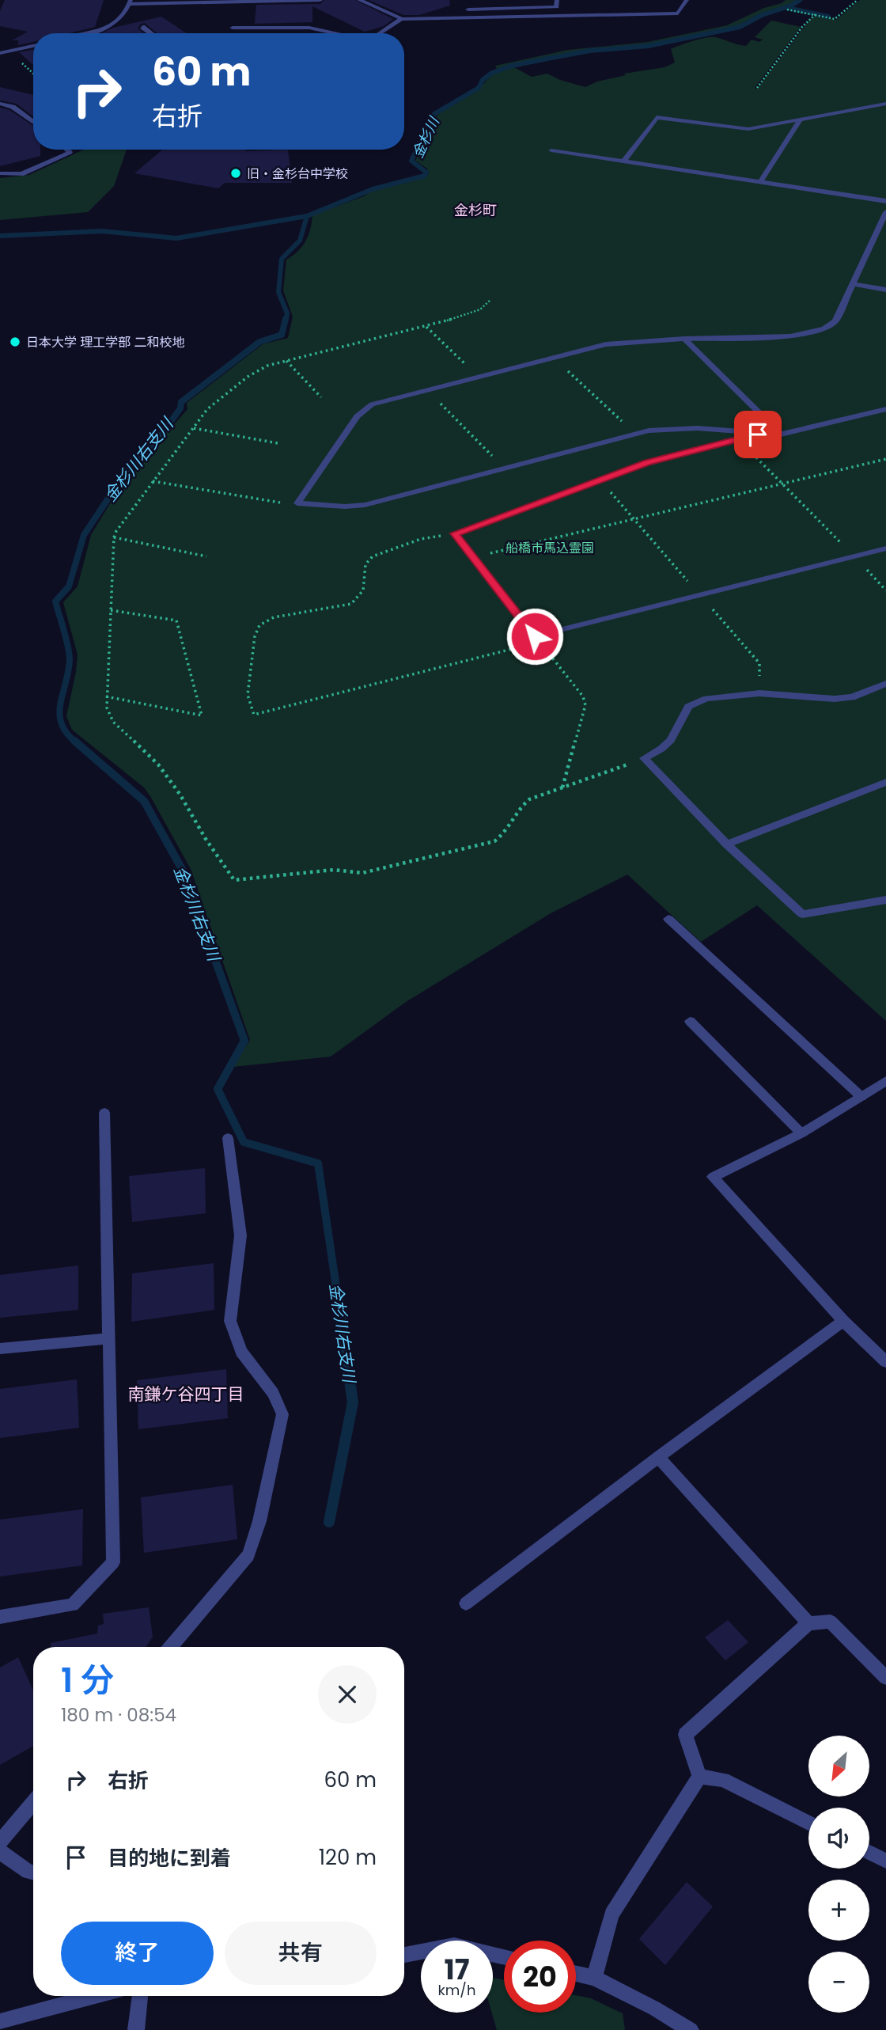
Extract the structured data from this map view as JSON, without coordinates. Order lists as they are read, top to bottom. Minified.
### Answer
{"districts":["金杉町","南鎌ケ谷四丁目"],"water":["金杉川","金杉川右支川"],"parks":["船橋市馬込霊園"],"places":["旧・金杉台中学校","日本大学 理工学部 二和校地"],"north":"bottom left","page":{"turn":["60 m","右折"],"heading":["1 分","180 m · 08:54"],"map_buttons":["+","−"],"list":[{"name":"右折","value":"60 m"},{"name":"目的地に到着","value":"120 m"}],"buttons":["終了","共有"],"speed":"17 km/h","limit":"20"}}
